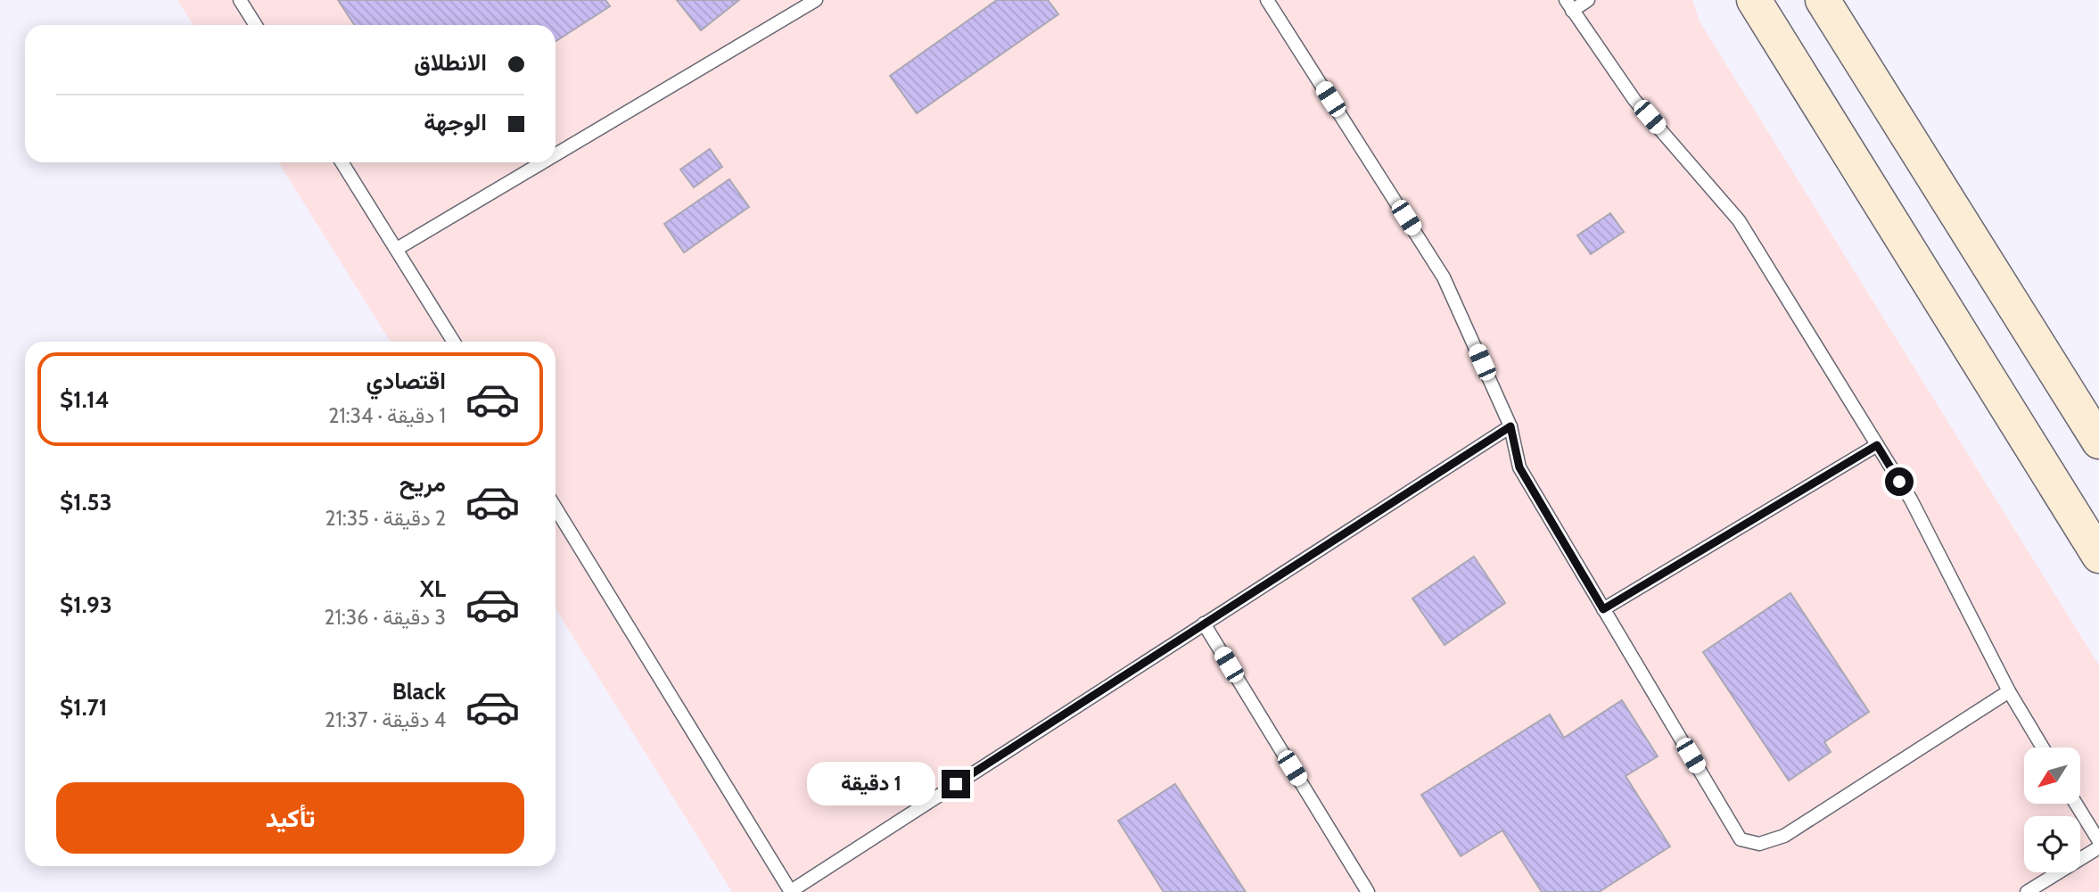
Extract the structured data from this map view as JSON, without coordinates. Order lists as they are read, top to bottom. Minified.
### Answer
{"north":"bottom left","page":{"banner":["الانطلاق","الوجهة"],"list":[{"name":"اقتصادي","note":"1 دقيقة · 21:34","value":"$1.14"},{"name":"مريح","note":"2 دقيقة · 21:35","value":"$1.53"},{"name":"XL","note":"3 دقيقة · 21:36","value":"$1.93"},{"name":"Black","note":"4 دقيقة · 21:37","value":"$1.71"}],"bubble":"1 دقيقة","buttons":"تأكيد"}}
